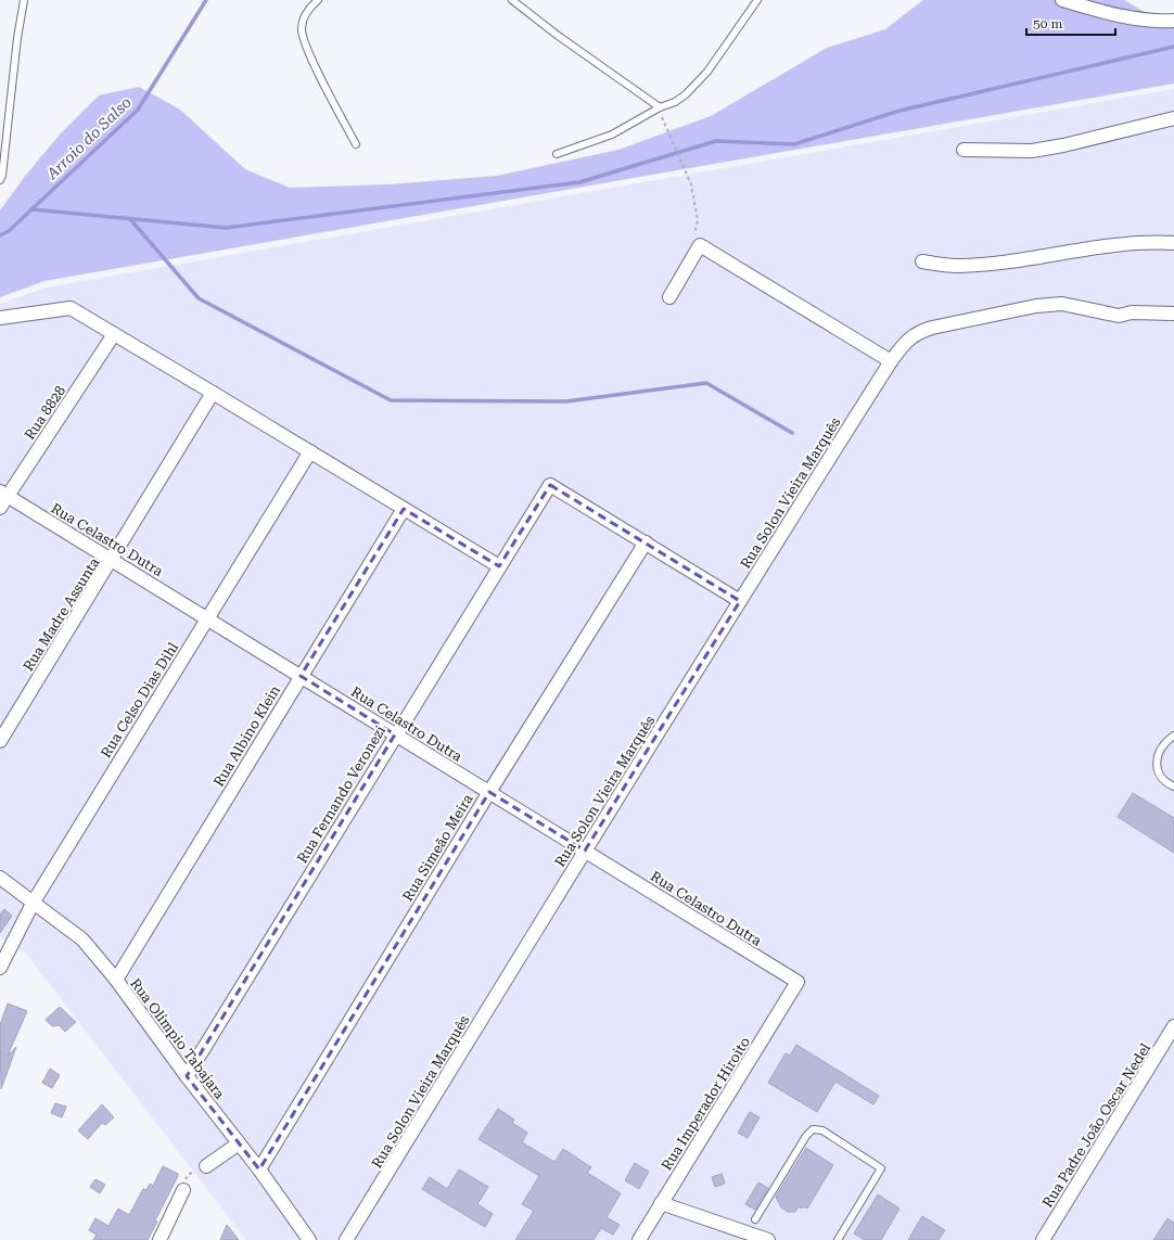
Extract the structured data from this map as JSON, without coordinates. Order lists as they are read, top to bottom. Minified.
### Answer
{"streets":{"street":["Rua 8828","Rua Solon Vieira Marquês","Rua Celastro Dutra","Rua Madre Assunta","Rua Celso Dias Dihl","Rua Albino Klein","Rua Fernando Veronezi","Rua Simeão Meira","Rua Olímpio Tabajara","Rua Imperador Hiroito","Rua Padre João Oscar Nedel"]},"crossings":[["Rua 8828","Rua Celastro Dutra"],["Rua Solon Vieira Marquês","Rua Celastro Dutra"],["Rua Celastro Dutra","Rua Madre Assunta"],["Rua Celastro Dutra","Rua Celso Dias Dihl"],["Rua Celastro Dutra","Rua Albino Klein"],["Rua Celastro Dutra","Rua Fernando Veronezi"],["Rua Celastro Dutra","Rua Simeão Meira"],["Rua Celastro Dutra","Rua Imperador Hiroito"],["Rua Celso Dias Dihl","Rua Olímpio Tabajara"],["Rua Albino Klein","Rua Olímpio Tabajara"],["Rua Fernando Veronezi","Rua Simeão Meira"],["Rua Fernando Veronezi","Rua Olímpio Tabajara"],["Rua Simeão Meira","Rua Olímpio Tabajara"]],"water":["Arroio do Salso"],"scale_bar":"50 m"}
